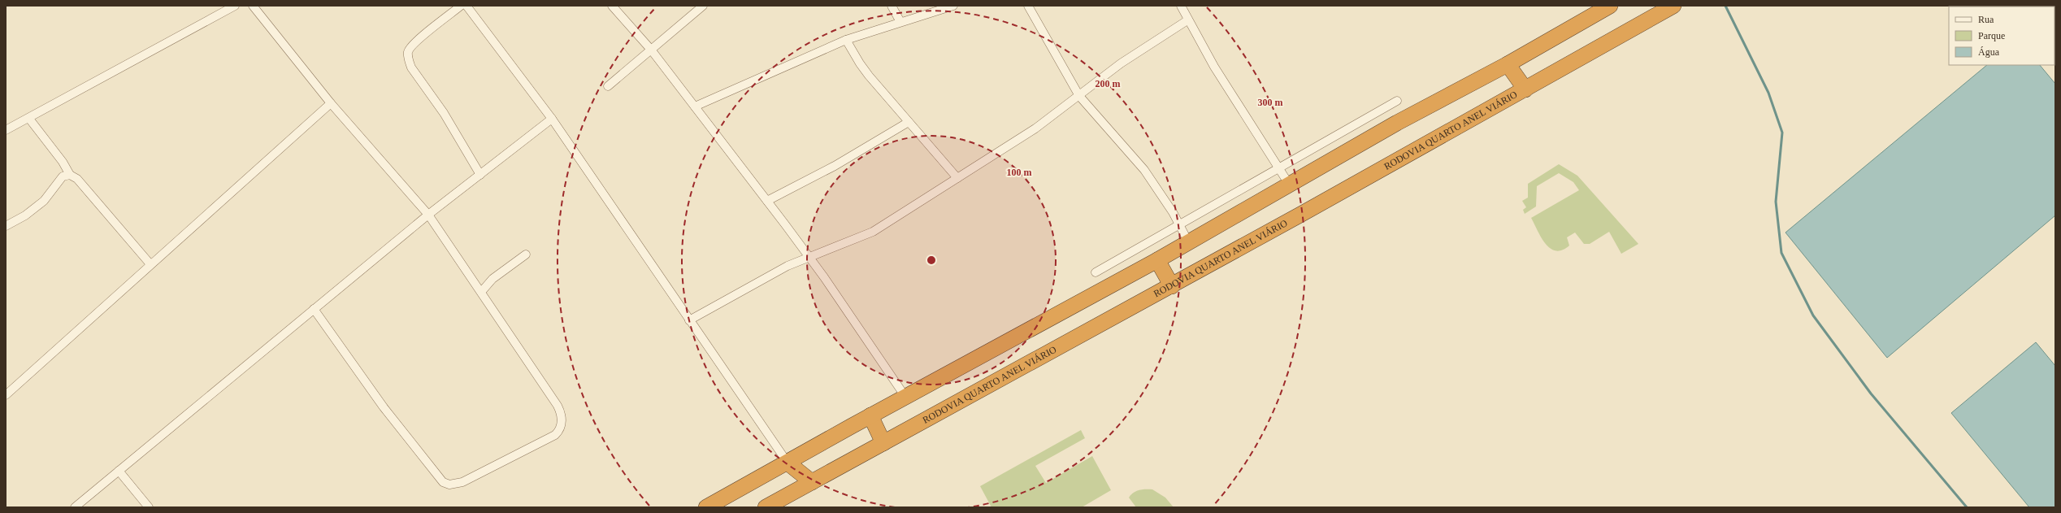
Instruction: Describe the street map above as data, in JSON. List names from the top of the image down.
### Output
{
  "streets": {
    "highway": ["RODOVIA QUARTO ANEL VIÁRIO"]
  },
  "legend": ["Rua", "Parque", "Água"],
  "rings": ["200 m", "300 m", "100 m"]
}
